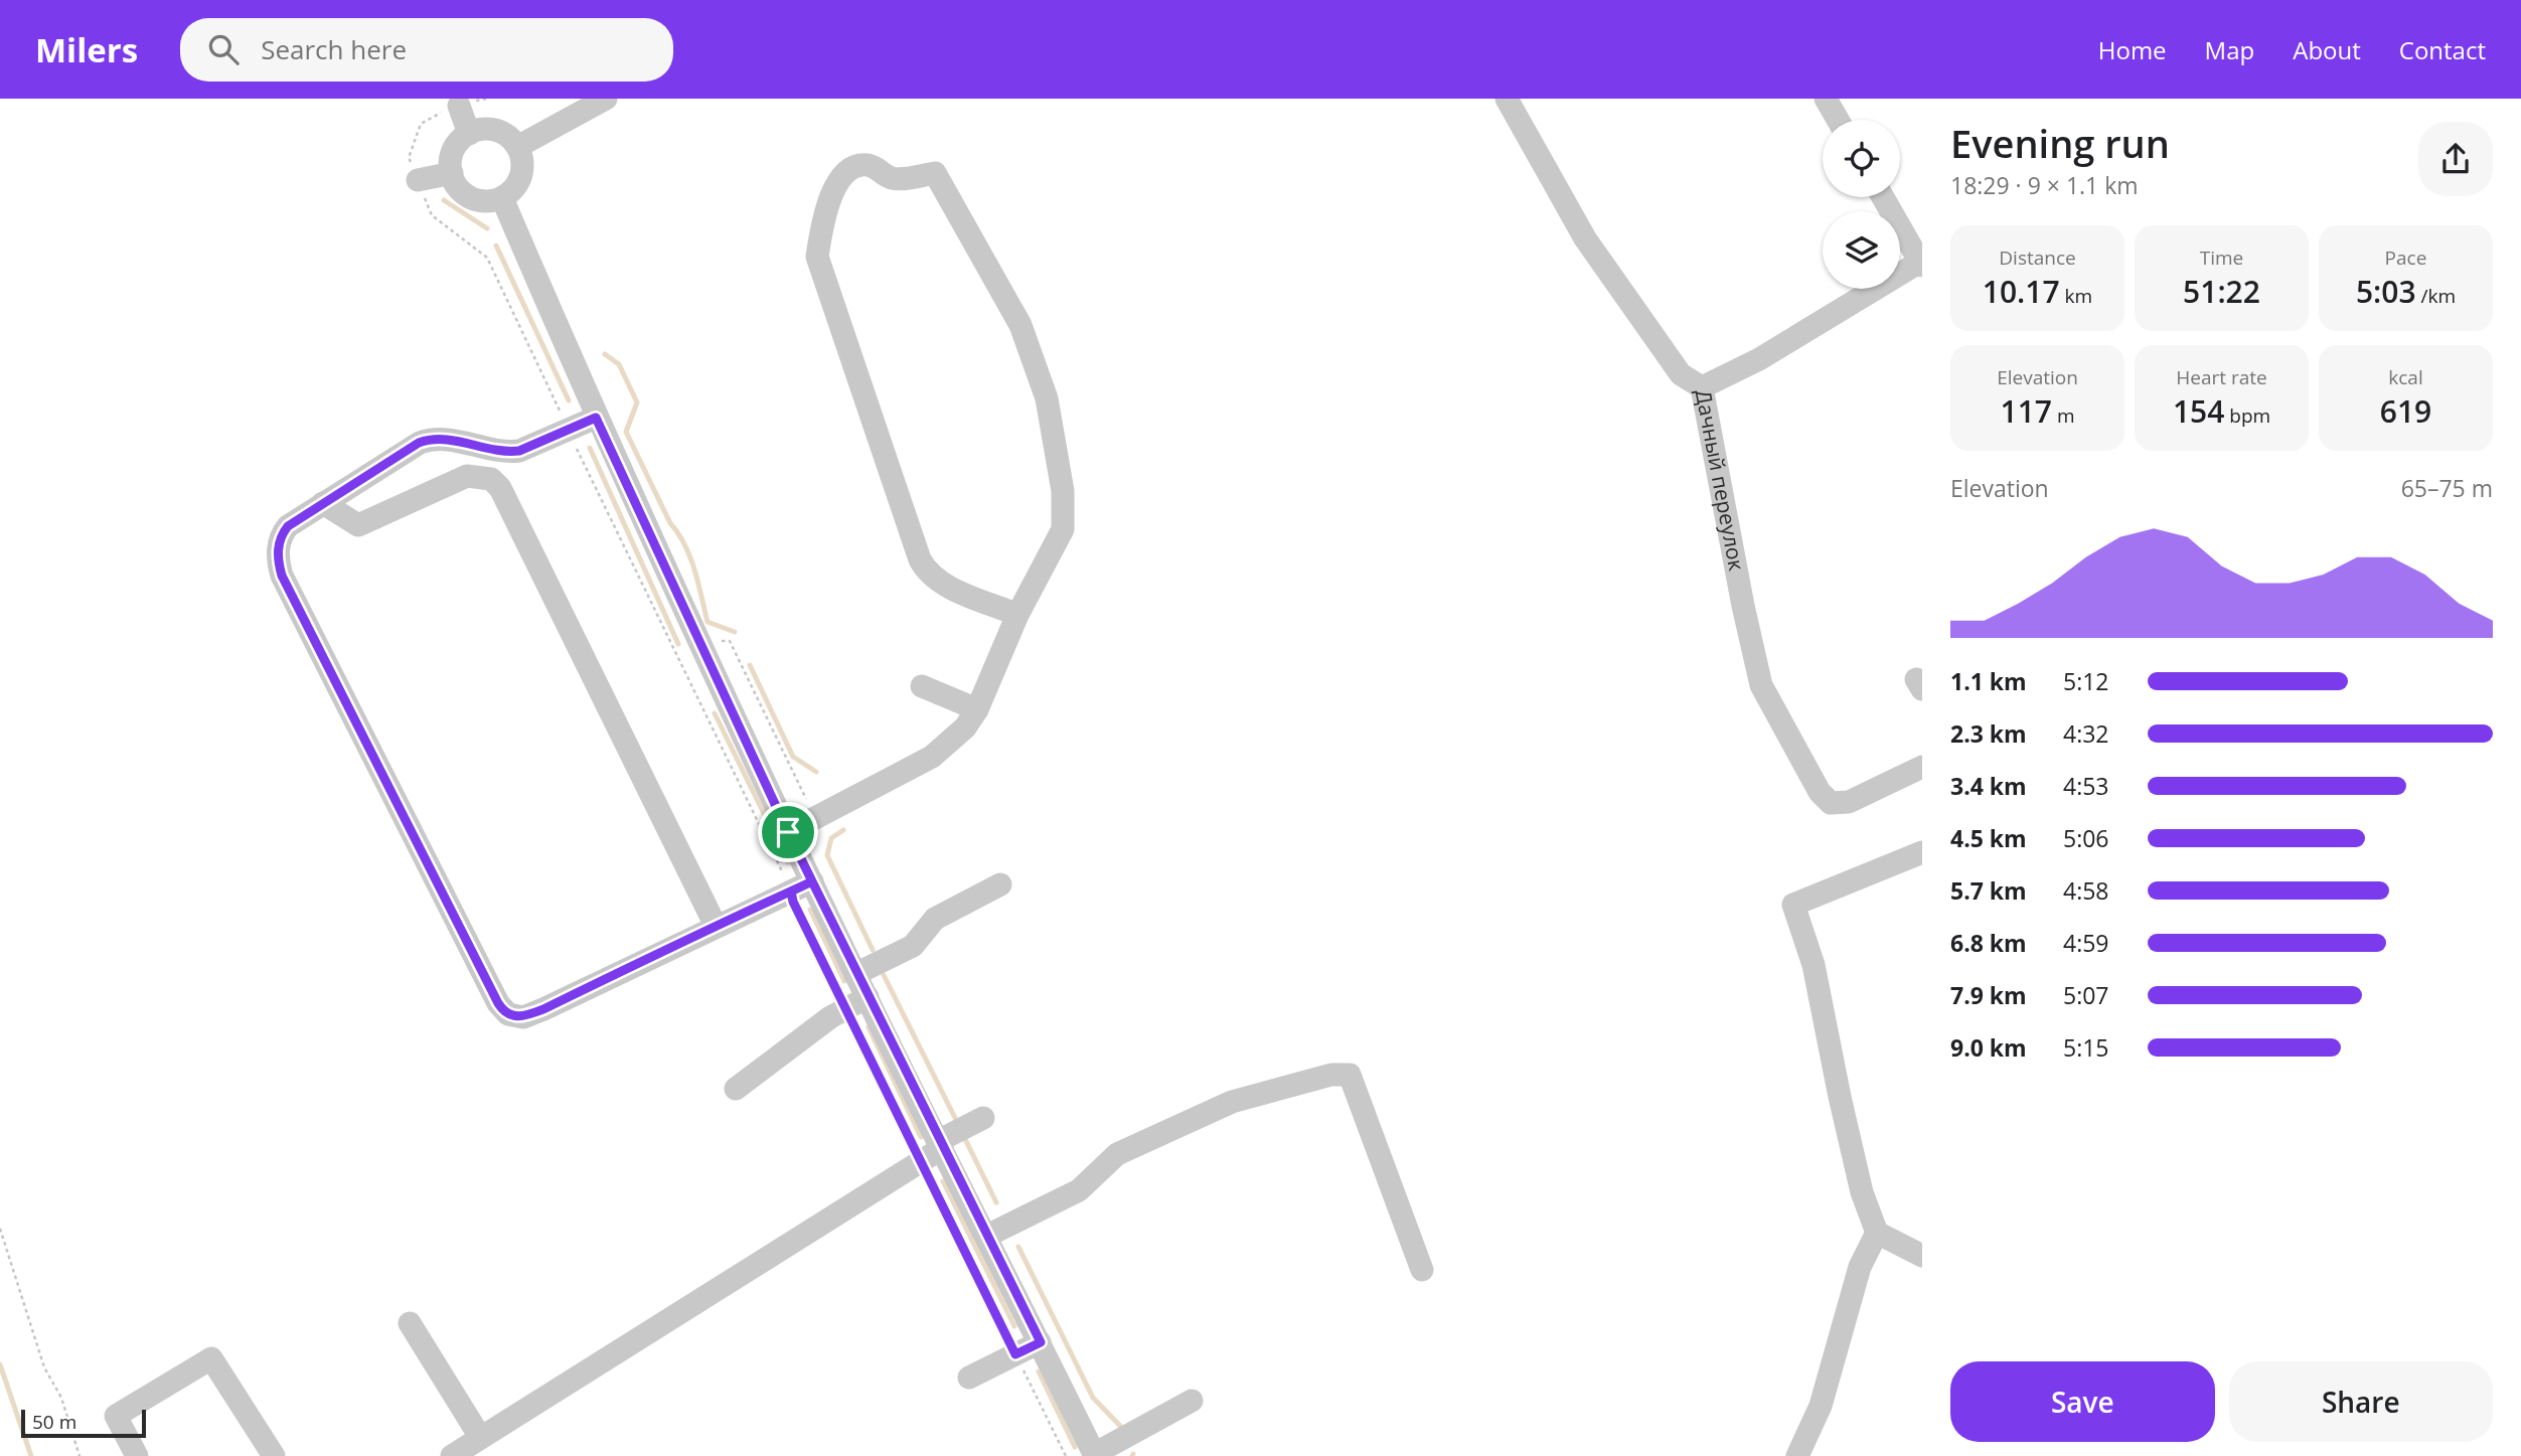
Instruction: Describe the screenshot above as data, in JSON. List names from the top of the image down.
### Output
{
  "streets": {
    "street": ["Дачный переулок"]
  },
  "scale_bar": "50 m",
  "page": {
    "header": "Milers",
    "search": "Search here",
    "nav": [
      "Home",
      "Map",
      "About",
      "Contact"
    ],
    "heading": ["Evening run", "18:29 · 9 × 1.1 km"],
    "stats": [
      ["Distance", "10.17 km"],
      ["Time", "51:22"],
      ["Pace", "5:03 /km"],
      ["Elevation", "117 m"],
      ["Heart rate", "154 bpm"],
      ["kcal", "619"]
    ],
    "chart": ["Elevation", "65–75 m"],
    "list": [
      {
        "name": "1.1 km",
        "note": "5:12"
      },
      {
        "name": "2.3 km",
        "note": "4:32"
      },
      {
        "name": "3.4 km",
        "note": "4:53"
      },
      {
        "name": "4.5 km",
        "note": "5:06"
      },
      {
        "name": "5.7 km",
        "note": "4:58"
      },
      {
        "name": "6.8 km",
        "note": "4:59"
      },
      {
        "name": "7.9 km",
        "note": "5:07"
      },
      {
        "name": "9.0 km",
        "note": "5:15"
      }
    ],
    "buttons": ["Save", "Share"],
    "scale": "50 m"
  }
}
